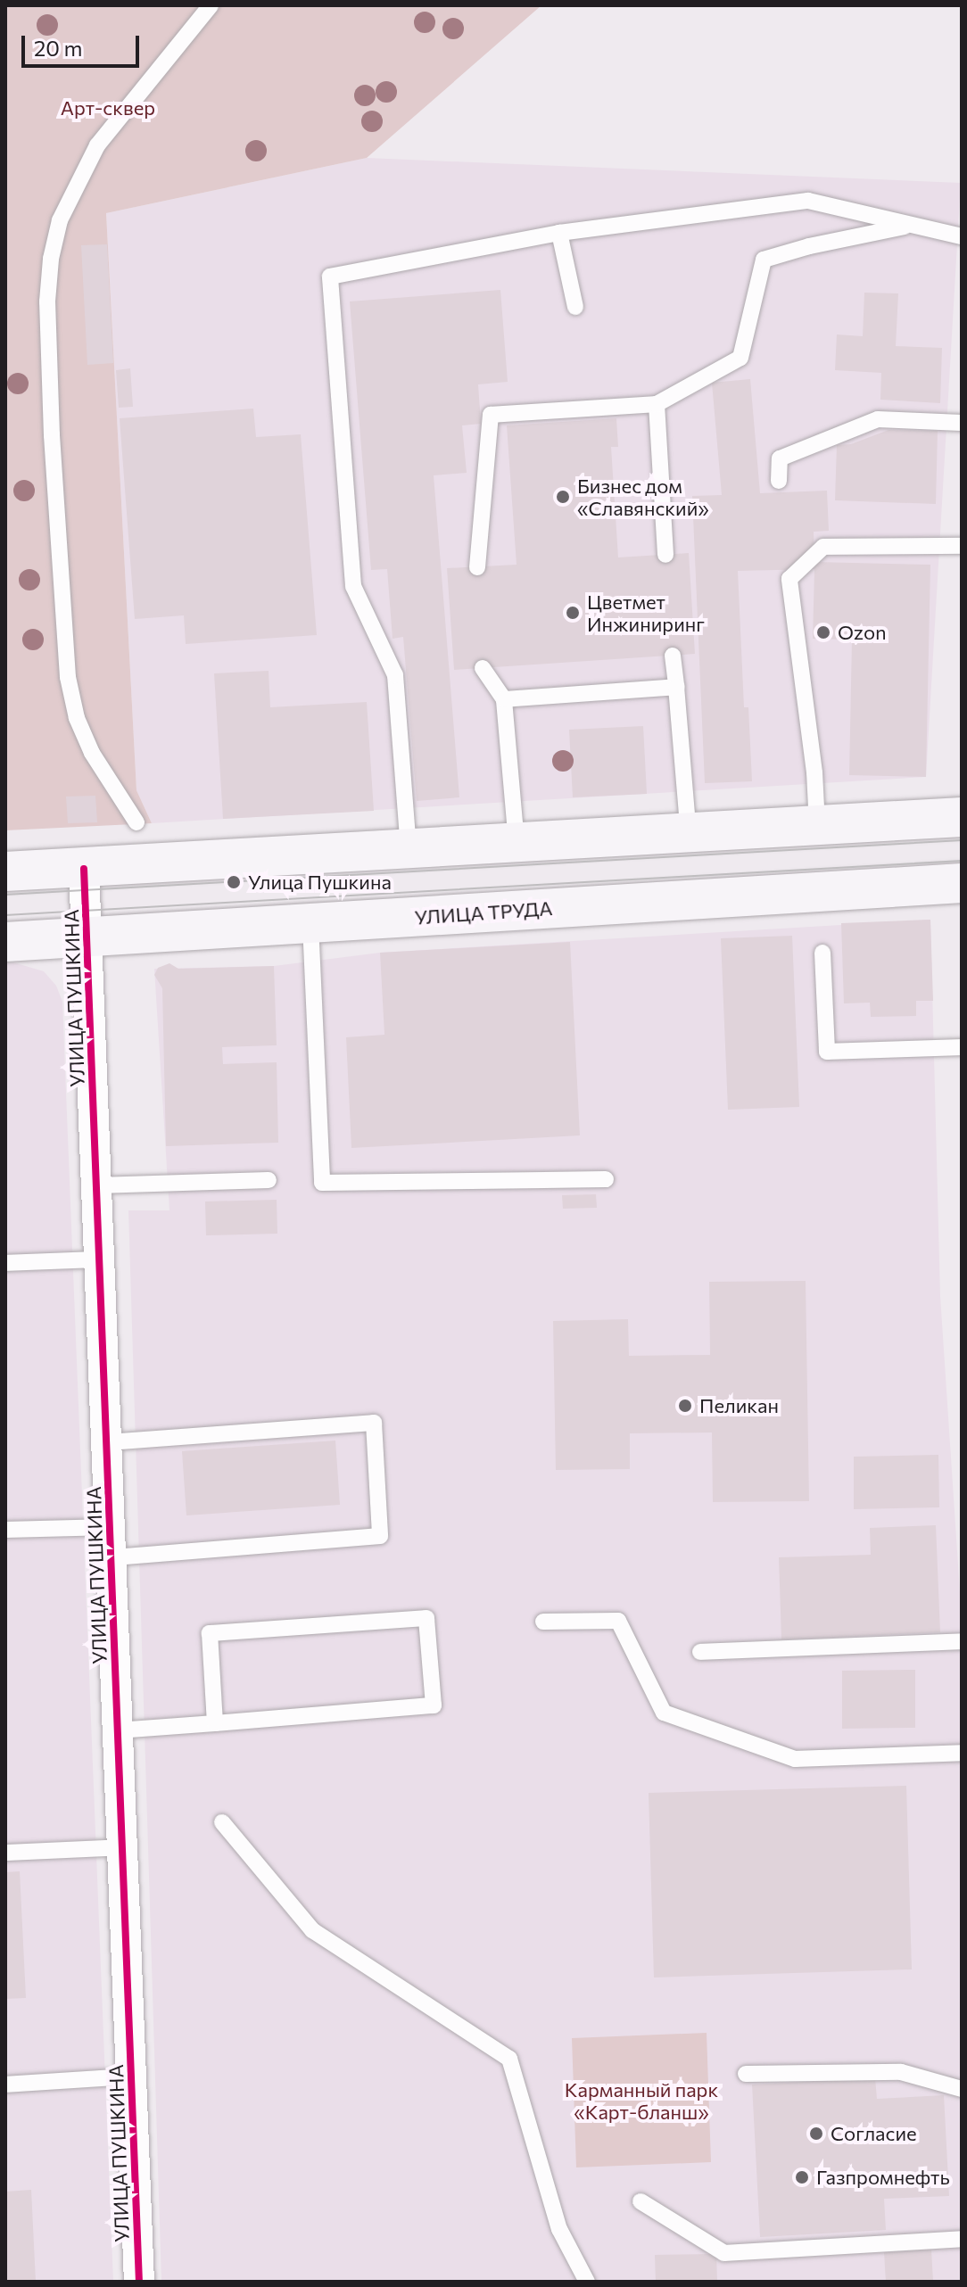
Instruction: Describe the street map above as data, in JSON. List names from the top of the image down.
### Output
{
  "streets": {
    "main road": ["УЛИЦА ТРУДА"],
    "street": ["УЛИЦА ПУШКИНА"]
  },
  "crossings": [
    ["УЛИЦА ТРУДА", "УЛИЦА ПУШКИНА"]
  ],
  "parks": ["Арт-сквер", "Карманный парк «Карт-бланш»"],
  "places": [
    "Бизнес дом «Славянский»",
    "Цветмет Инжиниринг",
    "Ozon",
    "Улица Пушкина",
    "Пеликан",
    "Согласие",
    "Газпромнефть"
  ],
  "scale_bar": "20 m"
}
